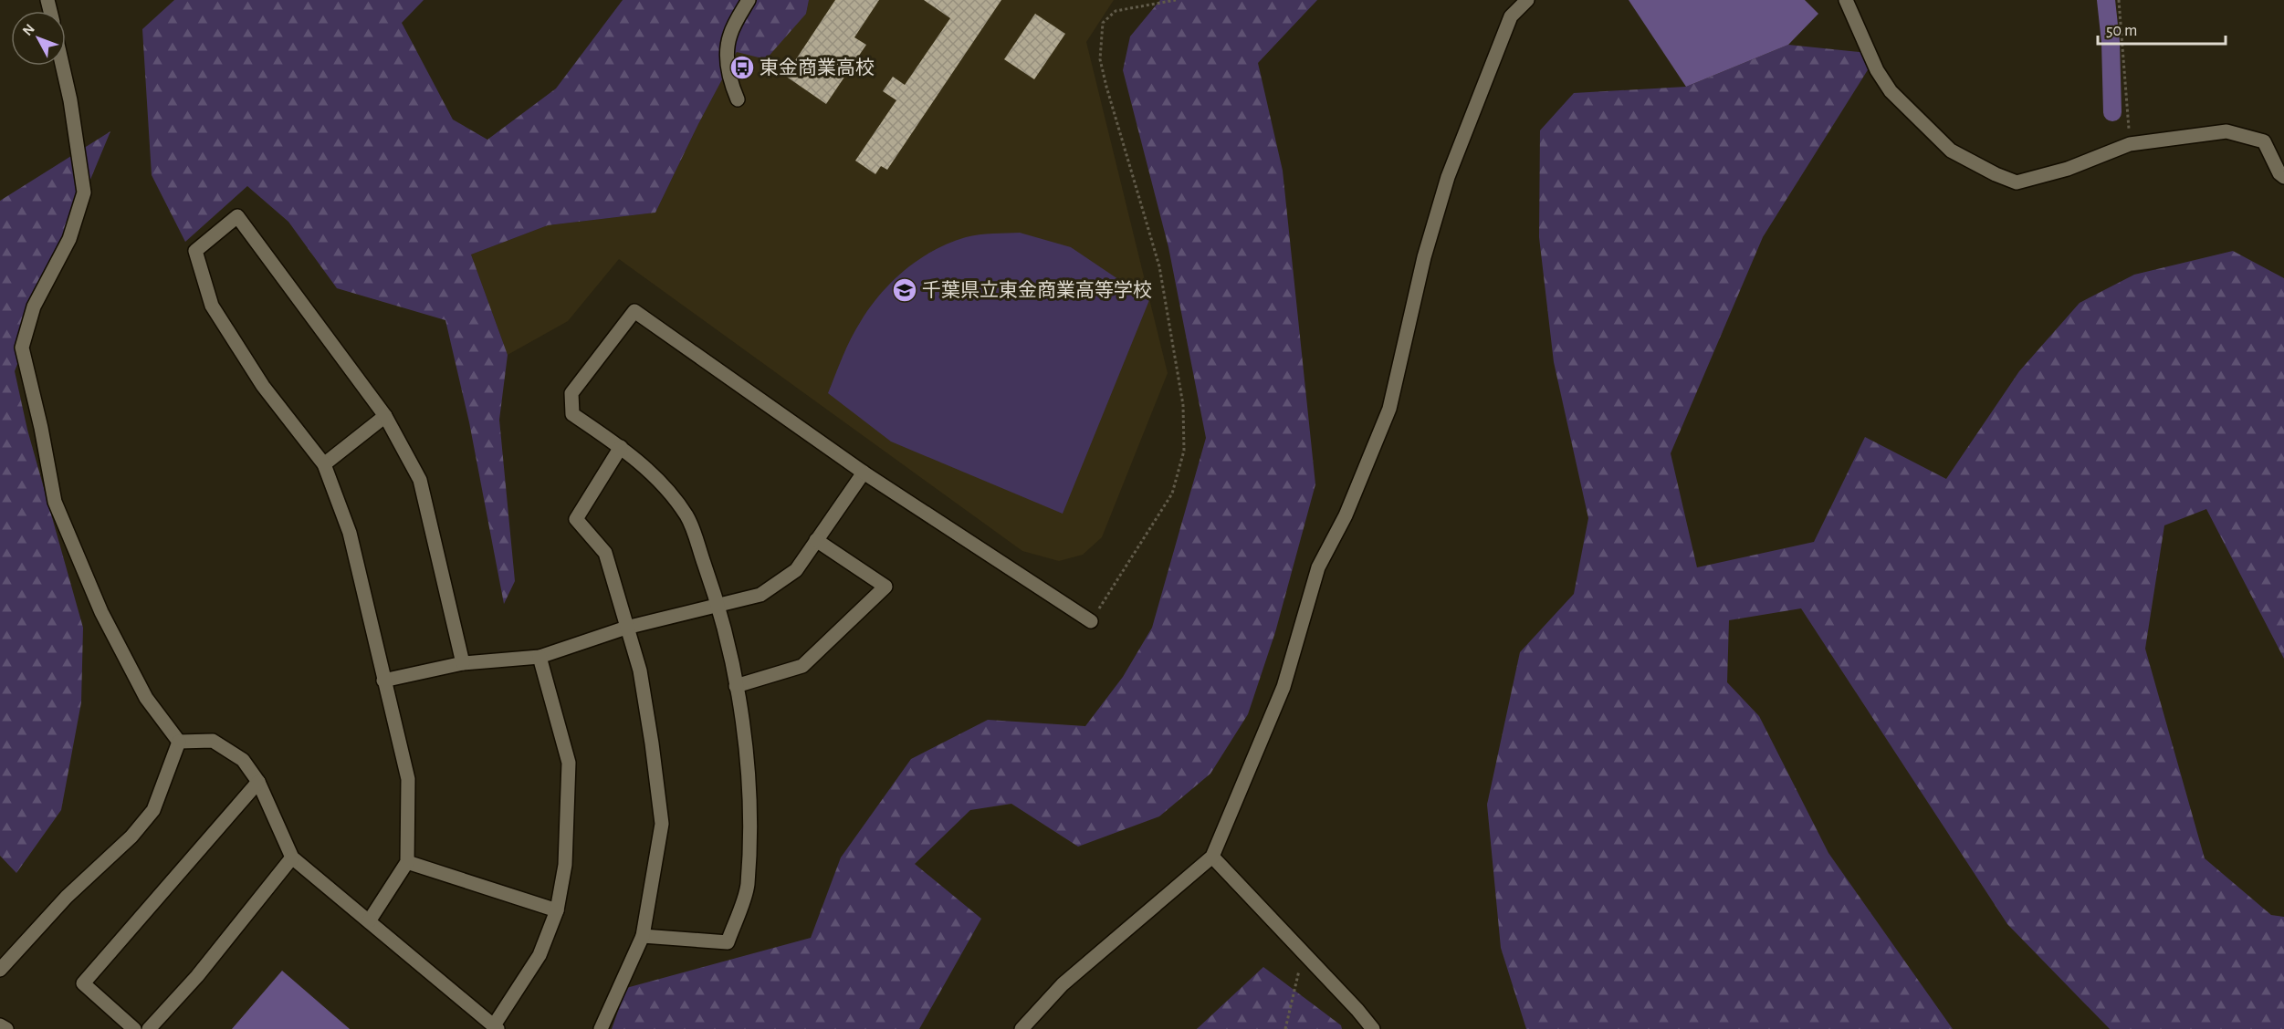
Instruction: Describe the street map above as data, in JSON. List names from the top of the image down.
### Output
{
  "places": {
    "bus stop": ["東金商業高校"],
    "school or university": ["千葉県立東金商業高等学校"]
  },
  "scale_bar": "50 m",
  "north": "top left"
}
